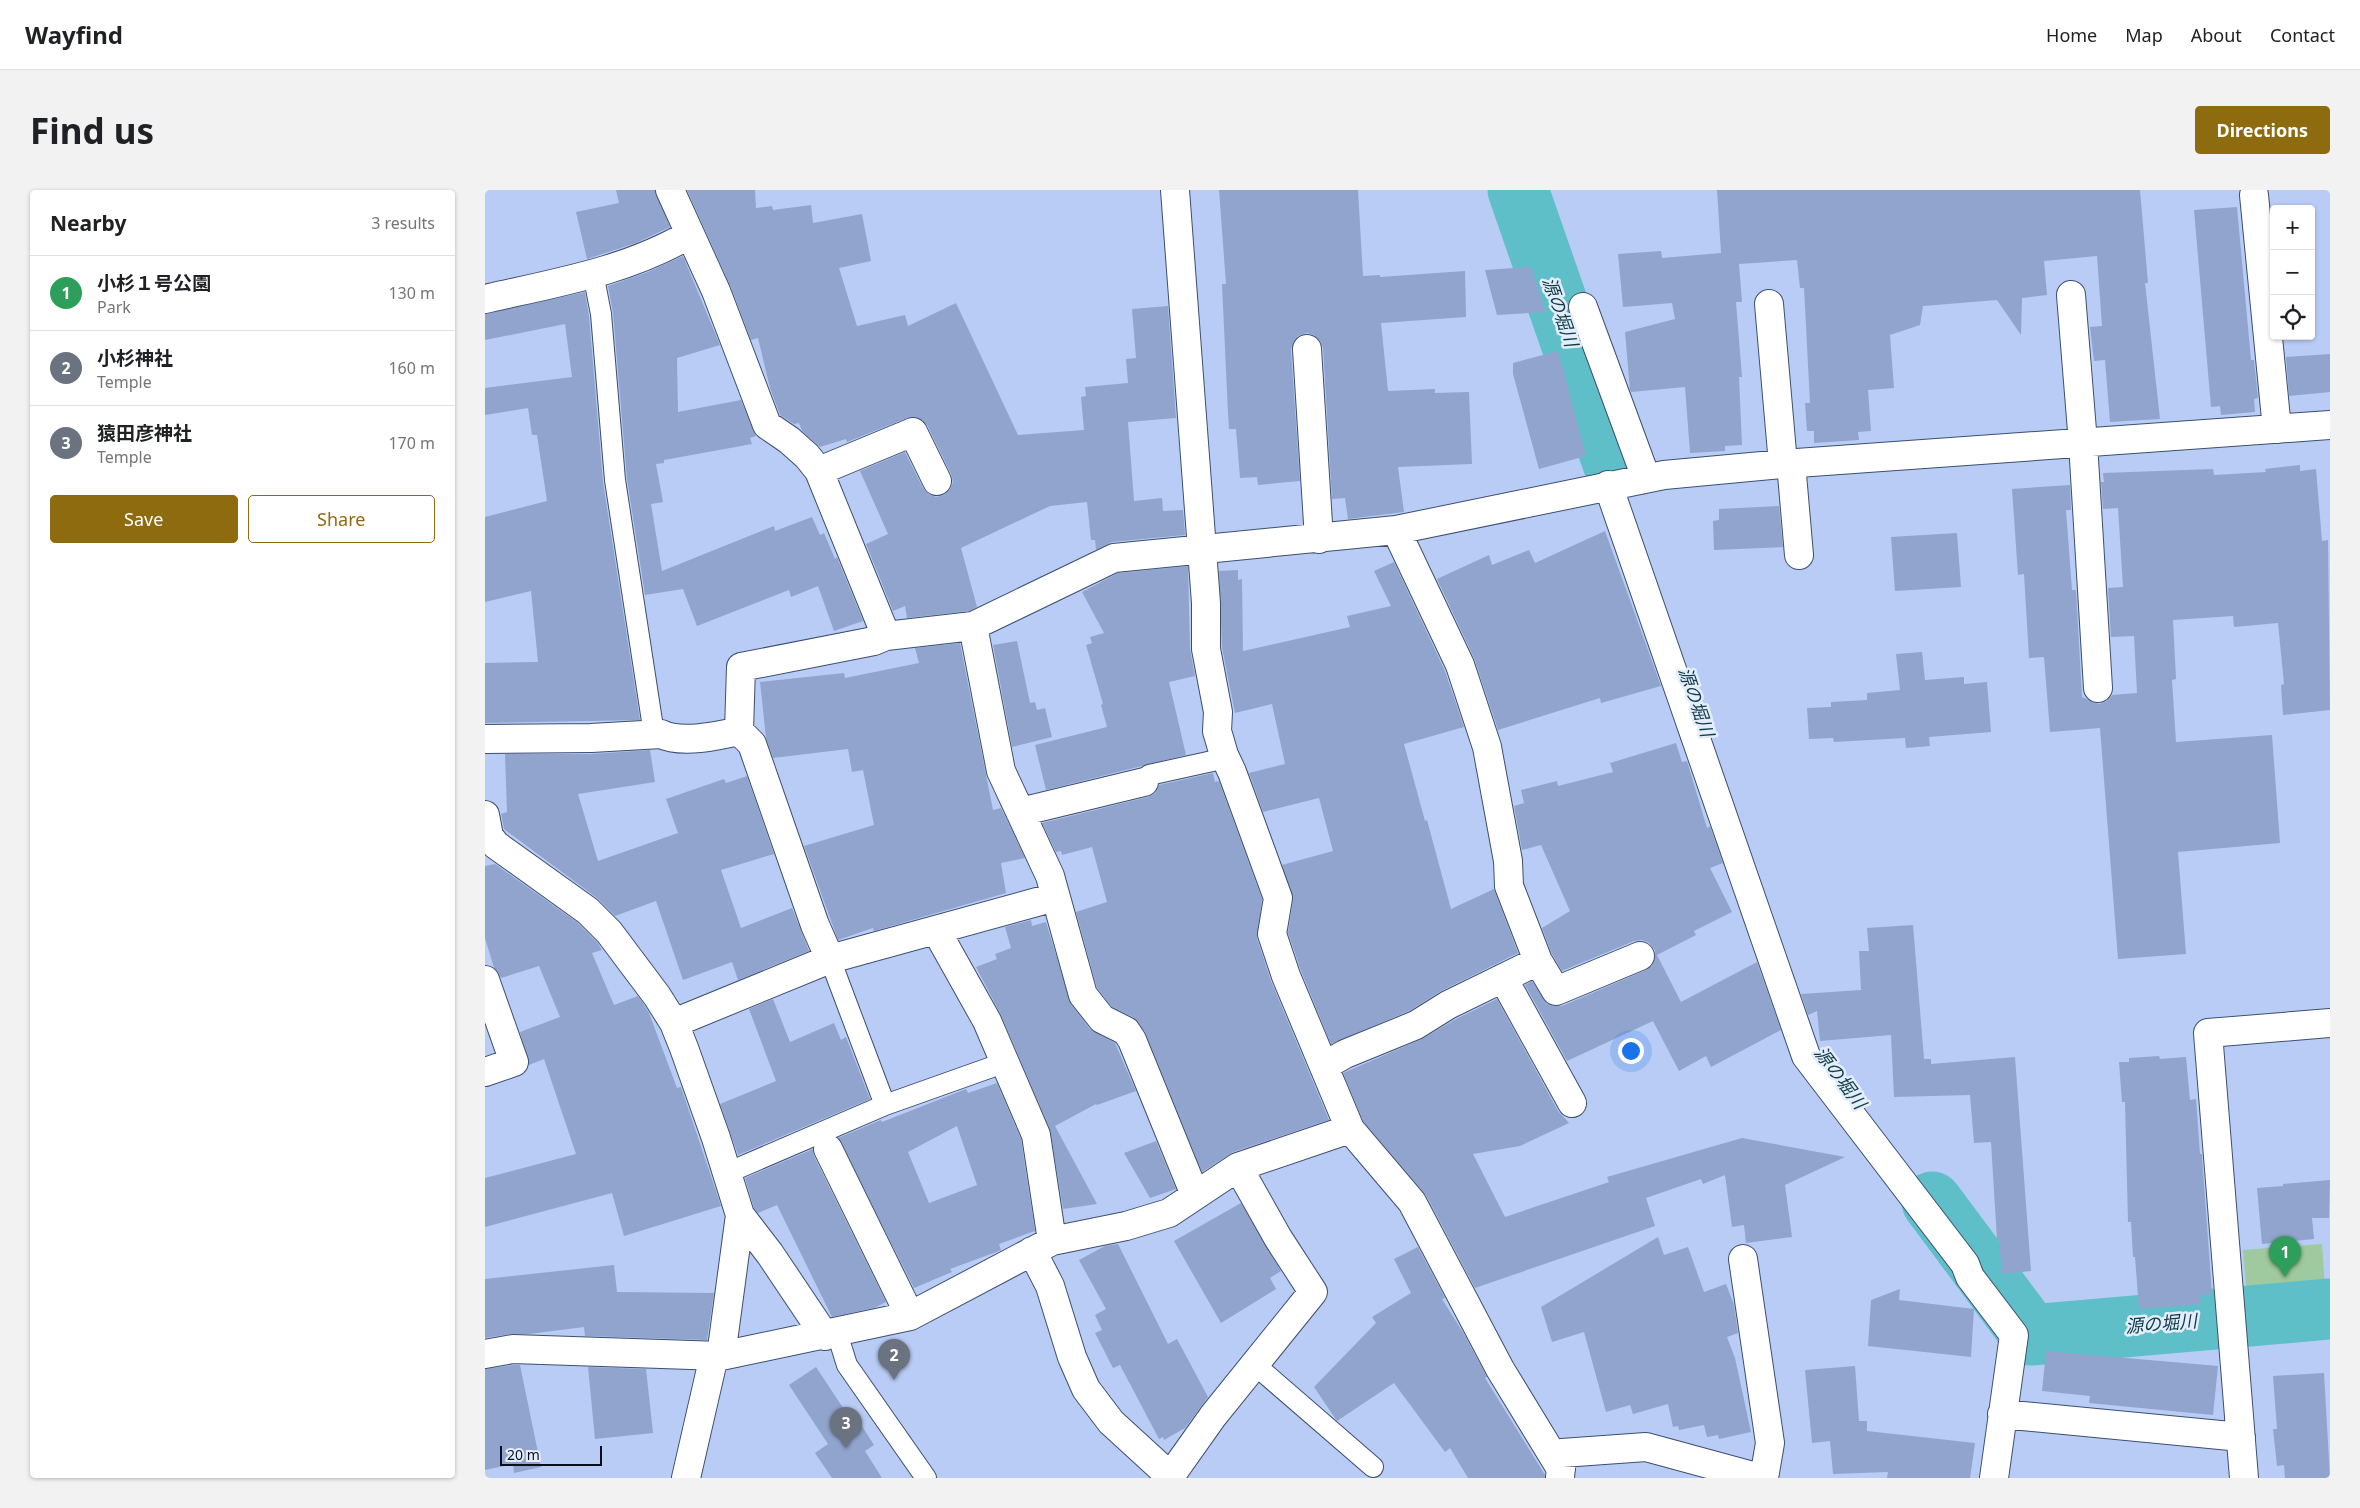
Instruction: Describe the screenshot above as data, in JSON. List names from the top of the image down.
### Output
{
  "water": ["源の堀川"],
  "scale_bar": "20 m",
  "page": {
    "header": "Wayfind",
    "nav": [
      "Home",
      "Map",
      "About",
      "Contact"
    ],
    "buttons": [
      "Directions",
      ["Save", "Share"]
    ],
    "title": "Find us",
    "heading": ["Nearby", "3 results"],
    "map_buttons": ["+", "−"],
    "list": [
      {
        "mark": "1",
        "name": "小杉１号公園",
        "note": "Park",
        "value": "130 m"
      },
      {
        "mark": "2",
        "name": "小杉神社",
        "note": "Temple",
        "value": "160 m"
      },
      {
        "mark": "3",
        "name": "猿田彦神社",
        "note": "Temple",
        "value": "170 m"
      }
    ],
    "pins": ["1", "2", "3"],
    "scale": "20 m"
  }
}
